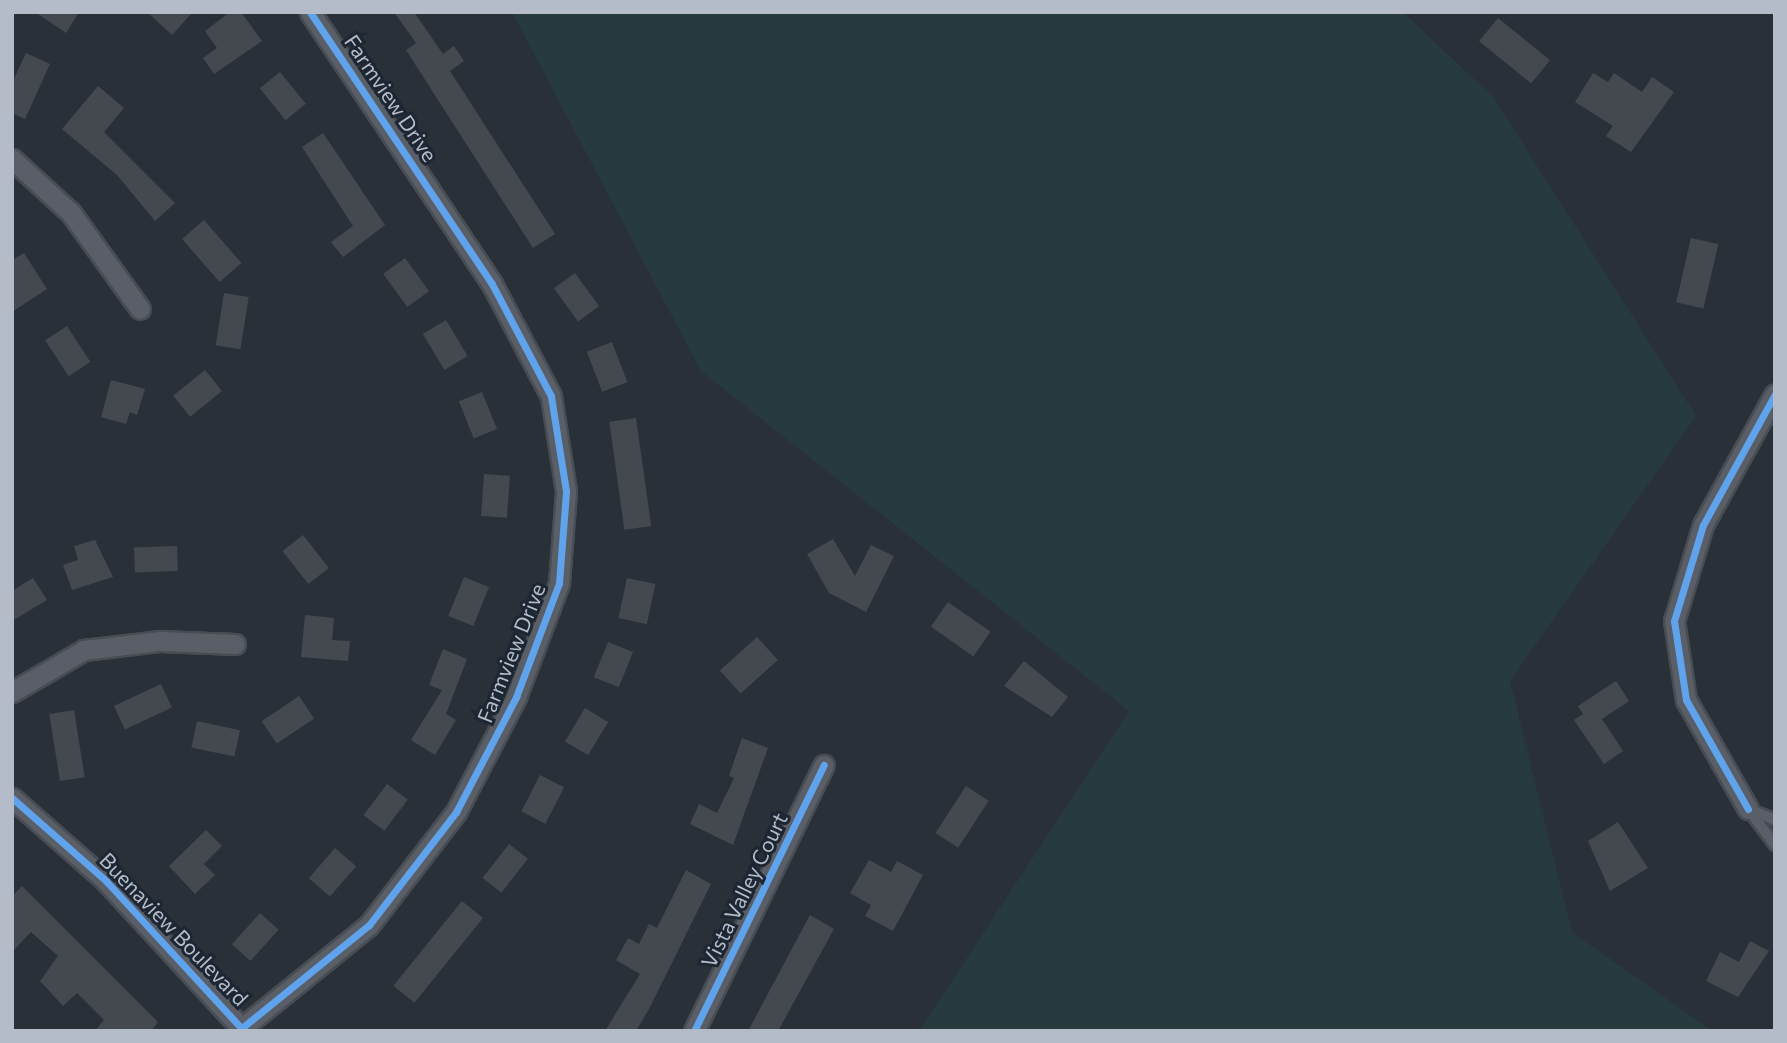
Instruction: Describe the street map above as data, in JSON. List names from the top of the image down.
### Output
{
  "streets": {
    "street": ["Farmview Drive", "Vista Valley Court", "Buenaview Boulevard"]
  },
  "crossings": [
    ["Farmview Drive", "Buenaview Boulevard"]
  ]
}
